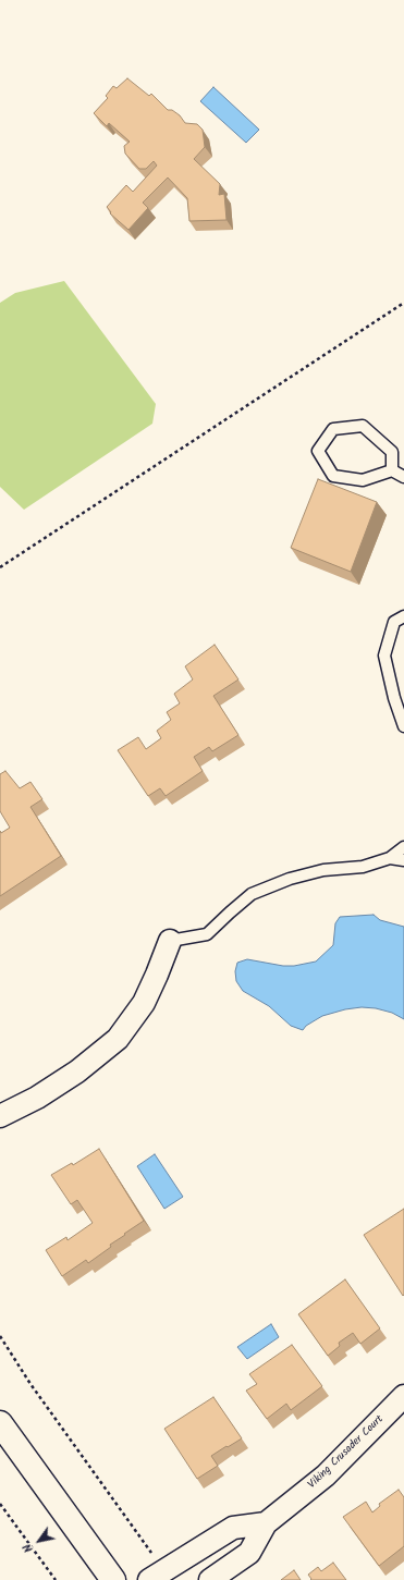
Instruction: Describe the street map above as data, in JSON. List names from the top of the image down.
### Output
{
  "streets": {
    "street": ["Viking Crusader Court"]
  },
  "north": "bottom left"
}
